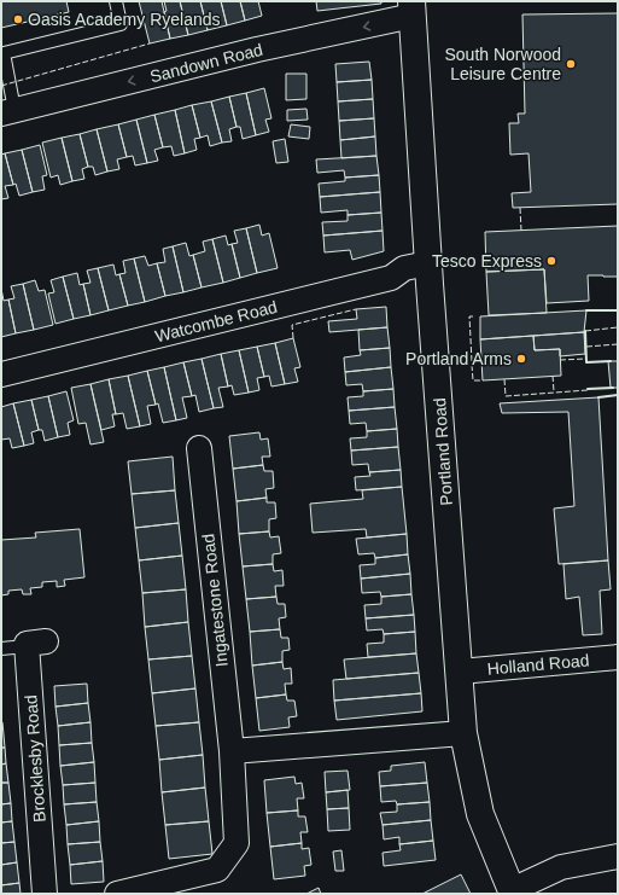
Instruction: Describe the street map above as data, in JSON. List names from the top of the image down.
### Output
{
  "streets": {
    "main road": ["Portland Road"],
    "street": [
      "Sandown Road",
      "Watcombe Road",
      "Ingatestone Road",
      "Holland Road",
      "Brocklesby Road"
    ]
  },
  "crossings": [
    ["Sandown Road", "Portland Road"],
    ["Watcombe Road", "Portland Road"],
    ["Portland Road", "Holland Road"]
  ],
  "one_way": ["Sandown Road"],
  "places": [
    "Oasis Academy Ryelands",
    "South Norwood Leisure Centre",
    "Tesco Express",
    "Portland Arms"
  ]
}
